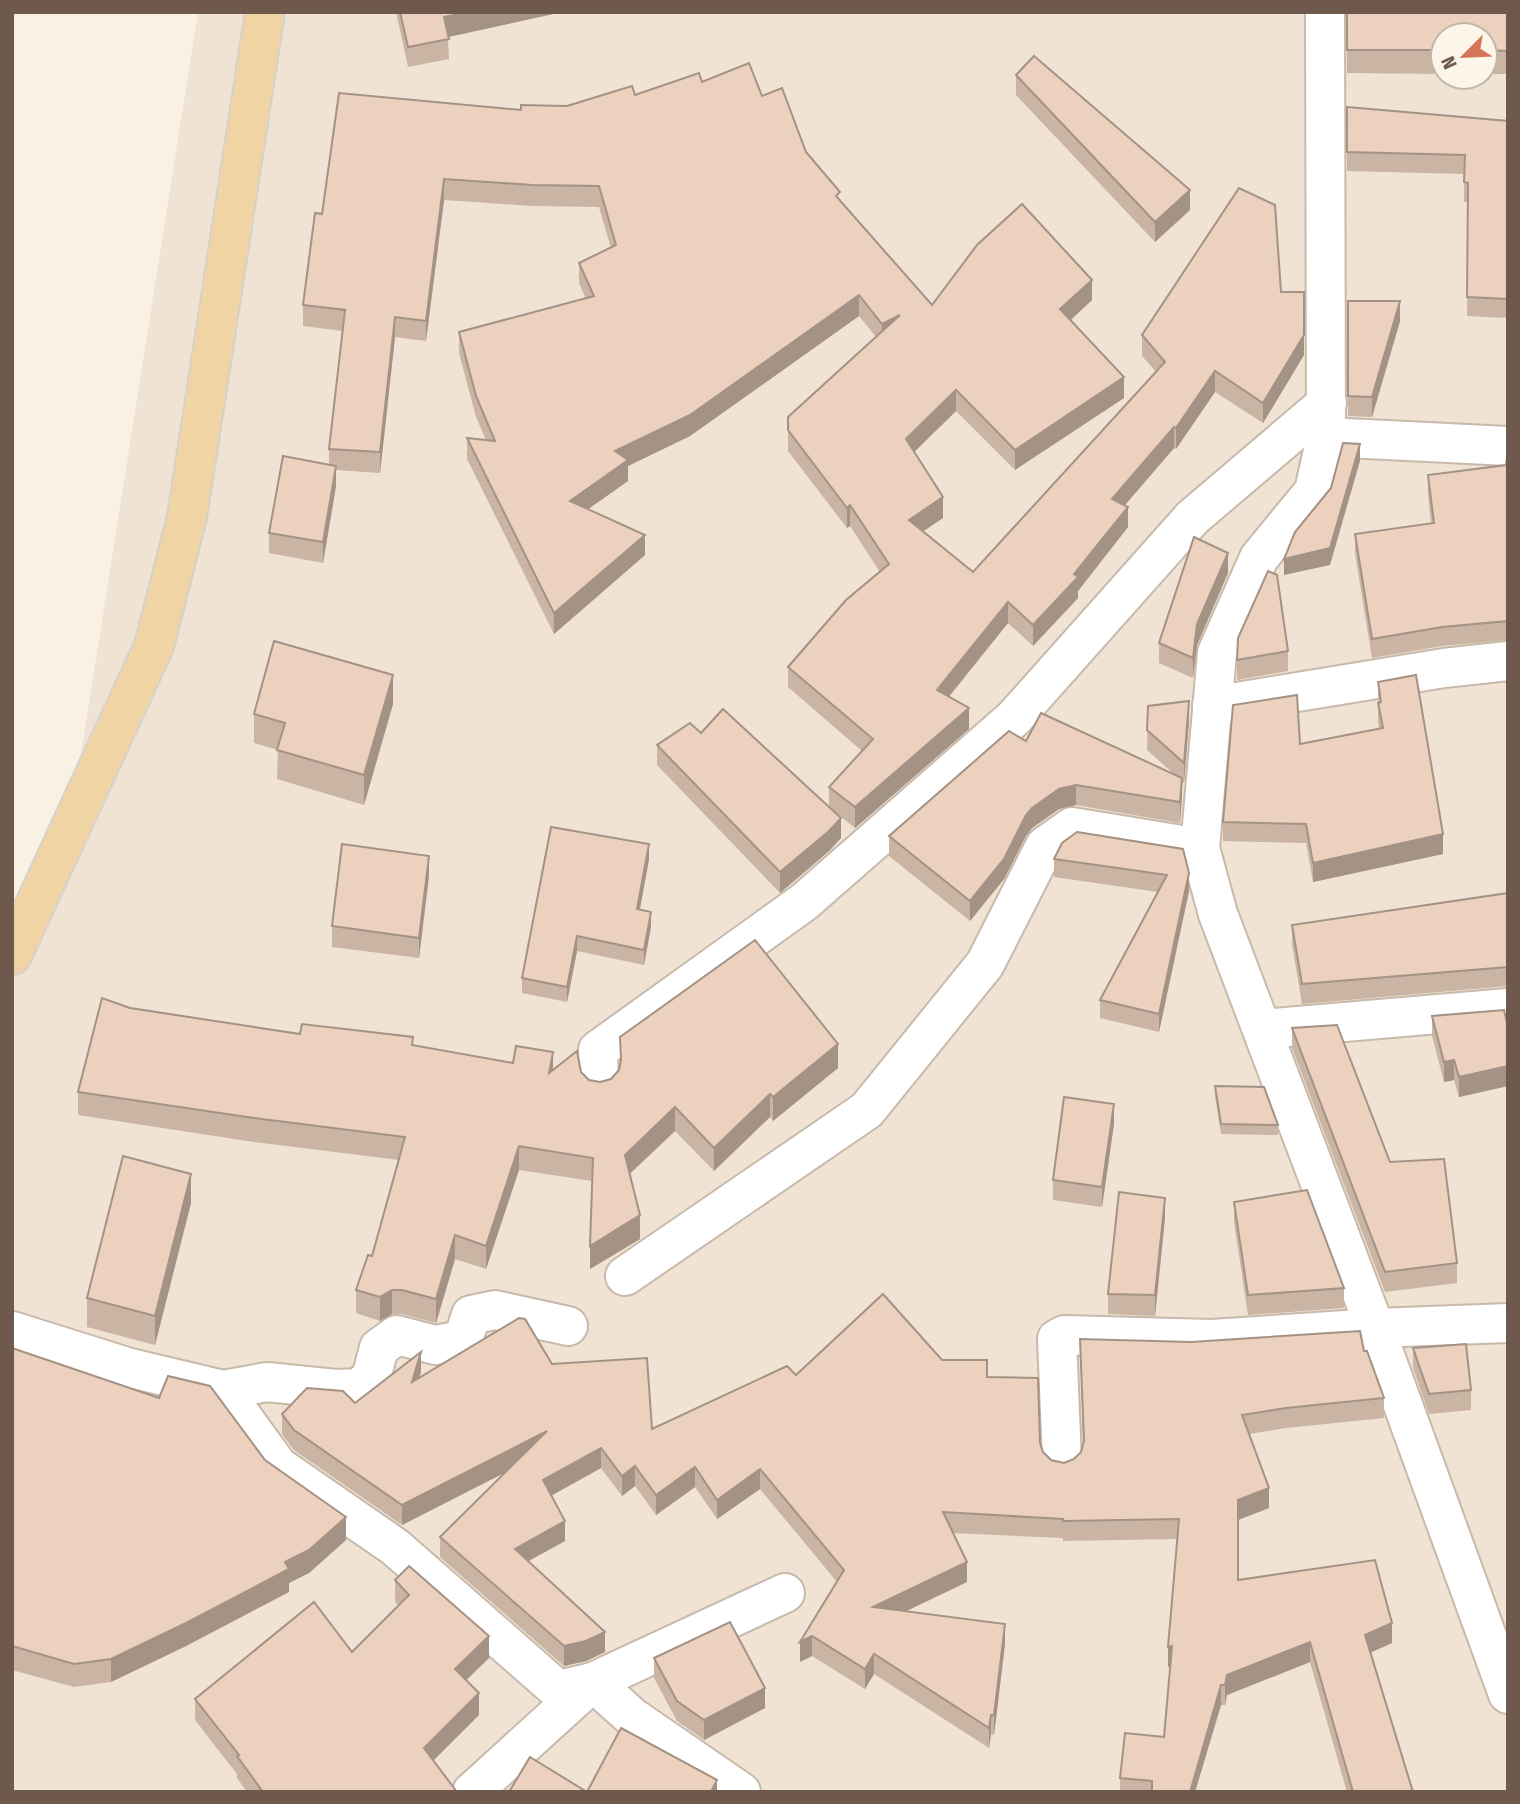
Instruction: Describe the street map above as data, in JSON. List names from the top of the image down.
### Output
{
  "north": "bottom left"
}
